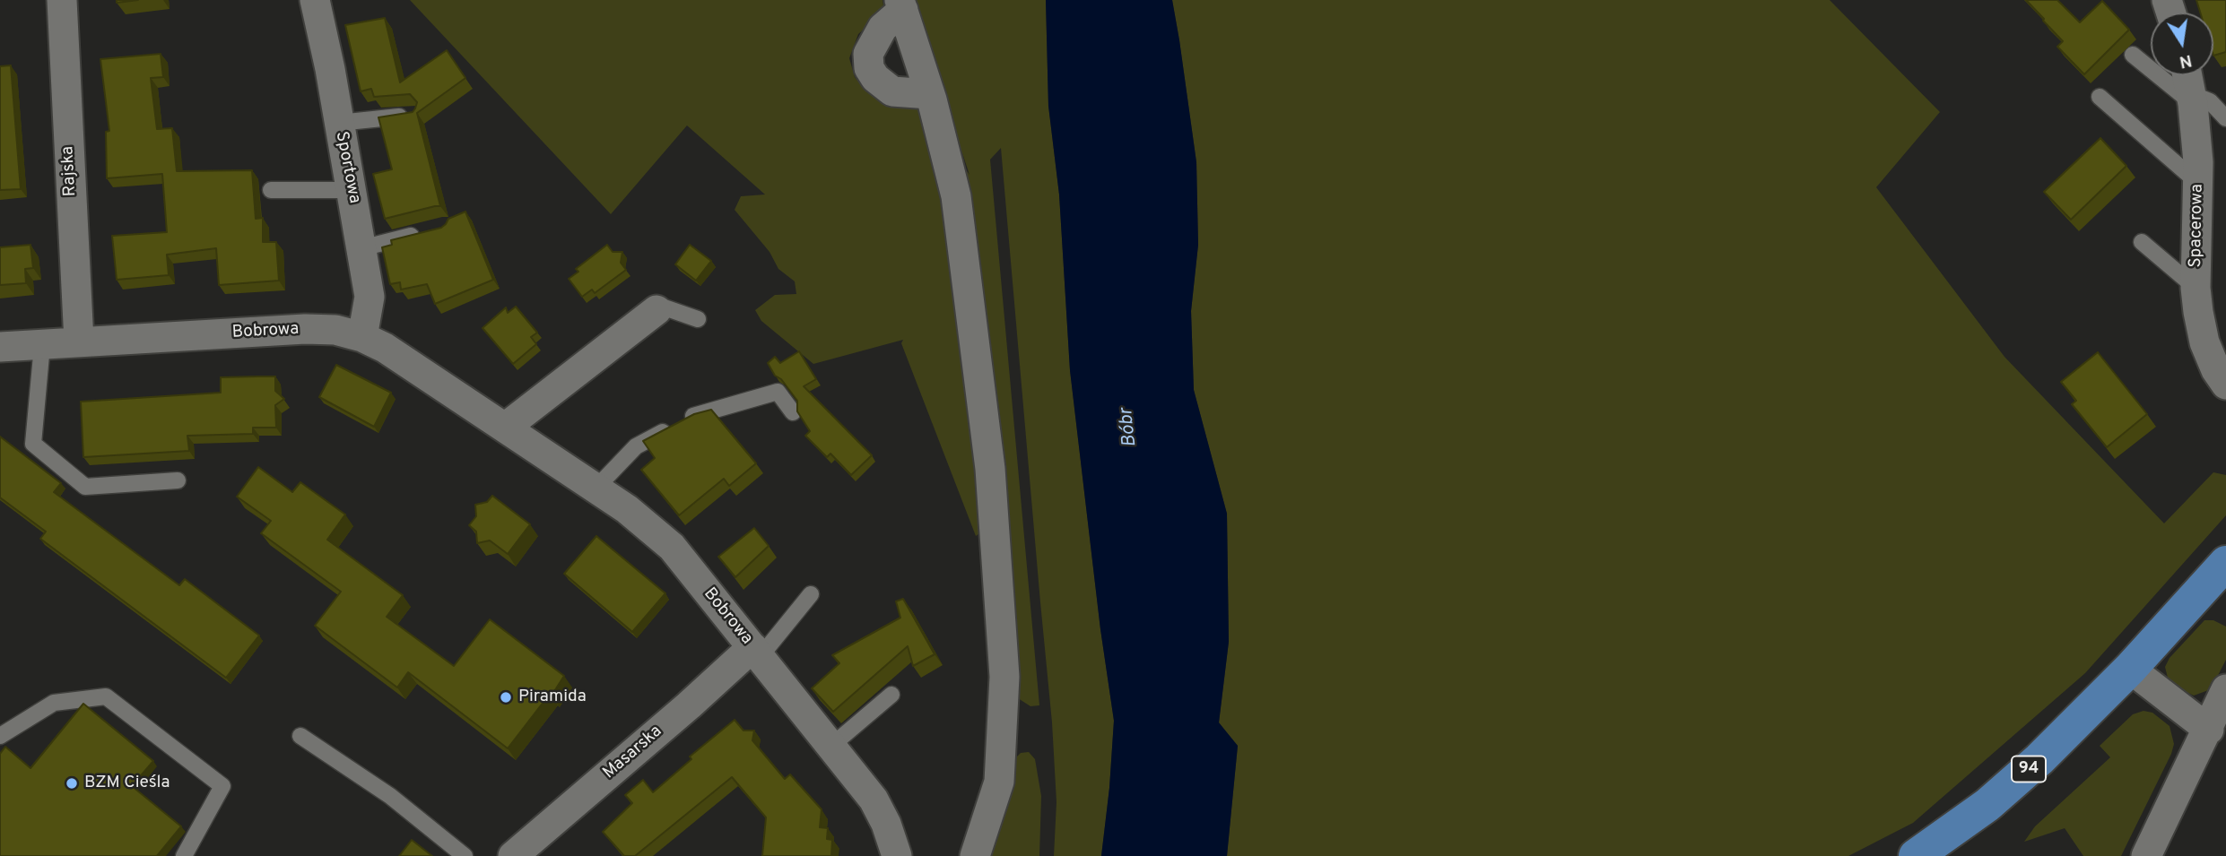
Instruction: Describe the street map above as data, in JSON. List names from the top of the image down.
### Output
{
  "streets": {
    "main road": ["94"],
    "street": [
      "Sportowa",
      "Rajska",
      "Spacerowa",
      "Bobrowa",
      "Masarska"
    ]
  },
  "crossings": [
    ["Sportowa", "Bobrowa"],
    ["Rajska", "Bobrowa"],
    ["Bobrowa", "Masarska"]
  ],
  "water": ["Bóbr"],
  "places": ["Piramida", "BZM Cieśla"],
  "north": "bottom"
}
